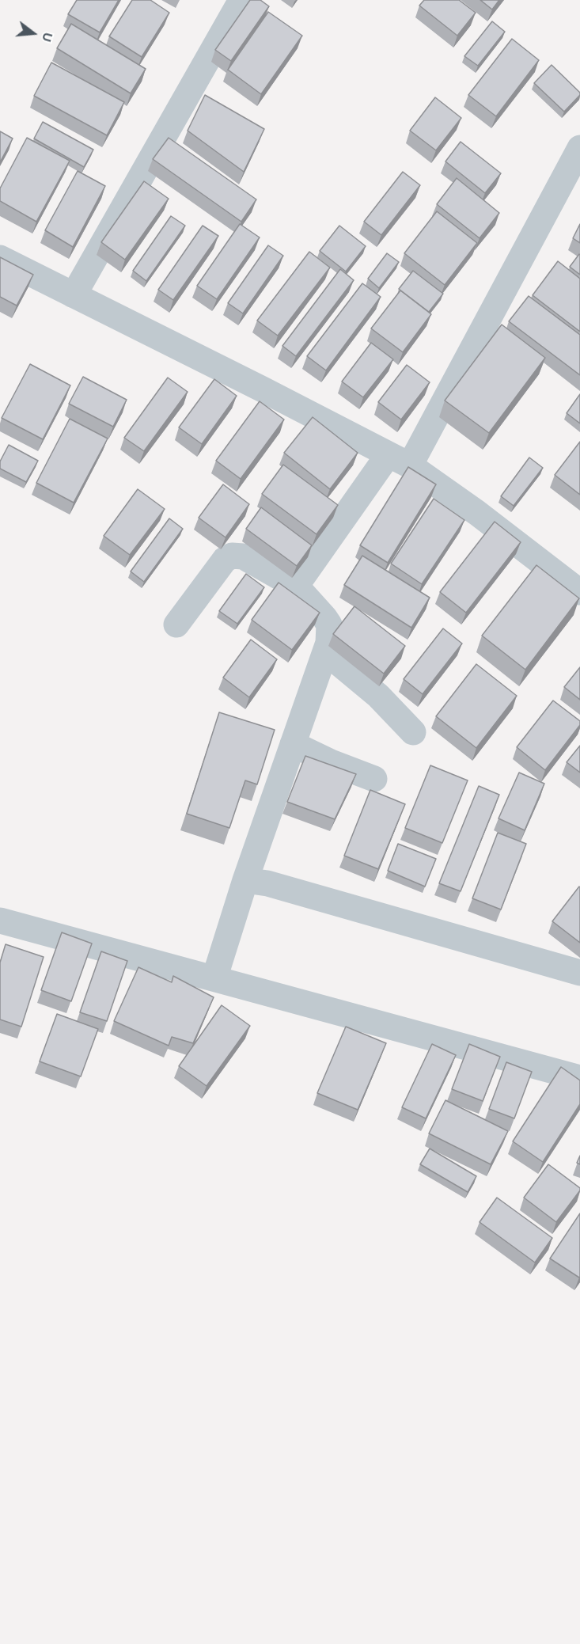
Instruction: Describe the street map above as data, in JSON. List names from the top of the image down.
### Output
{
  "north": "right"
}
